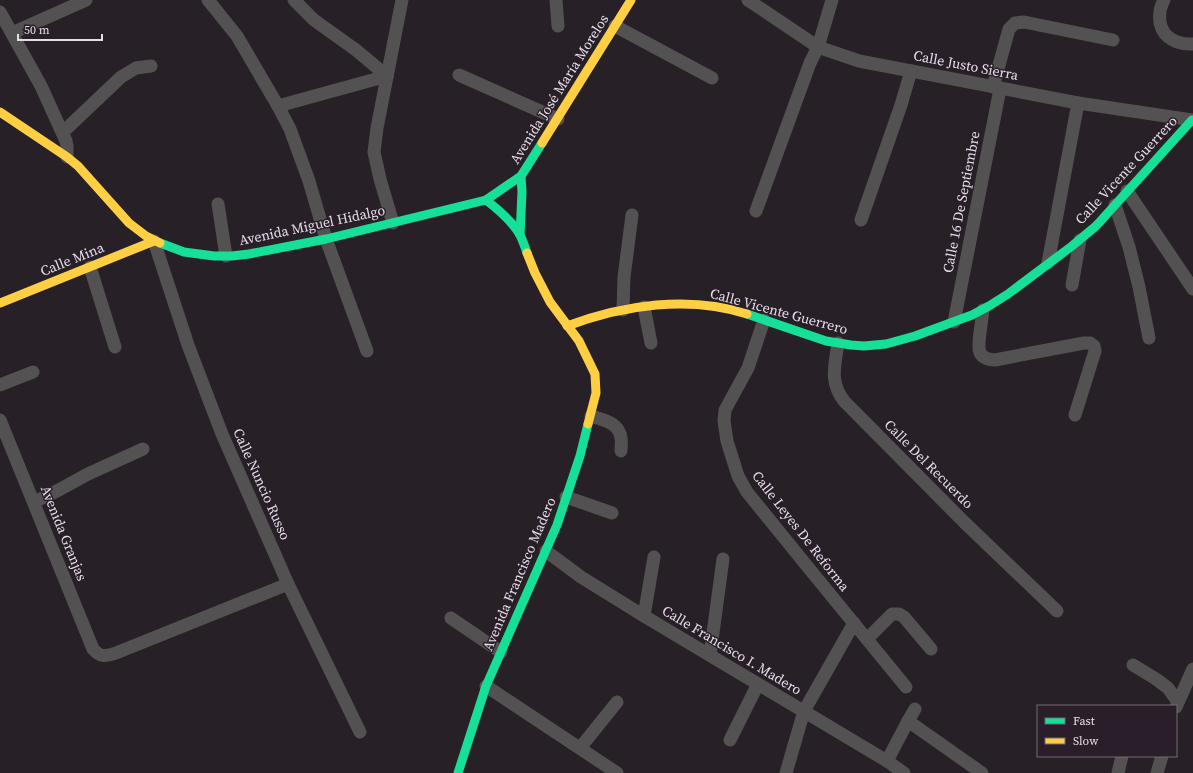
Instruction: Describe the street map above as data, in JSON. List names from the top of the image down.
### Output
{
  "streets": {
    "street": [
      "Calle Justo Sierra",
      "Avenida José María Morelos",
      "Calle Vicente Guerrero",
      "Calle 16 De Septiembre",
      "Avenida Miguel Hidalgo",
      "Calle Mina",
      "Calle Del Recuerdo",
      "Calle Nuncio Russo",
      "Calle Leyes De Reforma",
      "Avenida Granjas",
      "Avenida Francisco Madero",
      "Calle Francisco I. Madero"
    ]
  },
  "crossings": [
    ["Calle Justo Sierra", "Calle Vicente Guerrero"],
    ["Calle Justo Sierra", "Calle 16 De Septiembre"],
    ["Avenida José María Morelos", "Avenida Miguel Hidalgo"],
    ["Avenida José María Morelos", "Avenida Francisco Madero"],
    ["Calle Vicente Guerrero", "Calle 16 De Septiembre"],
    ["Calle Vicente Guerrero", "Calle Del Recuerdo"],
    ["Calle Vicente Guerrero", "Calle Leyes De Reforma"],
    ["Calle Vicente Guerrero", "Avenida Francisco Madero"],
    ["Avenida Miguel Hidalgo", "Calle Mina"],
    ["Avenida Miguel Hidalgo", "Calle Nuncio Russo"],
    ["Avenida Miguel Hidalgo", "Avenida Francisco Madero"],
    ["Calle Mina", "Calle Nuncio Russo"],
    ["Calle Nuncio Russo", "Avenida Granjas"],
    ["Avenida Francisco Madero", "Calle Francisco I. Madero"]
  ],
  "legend": ["Fast", "Slow"],
  "scale_bar": "50 m"
}
